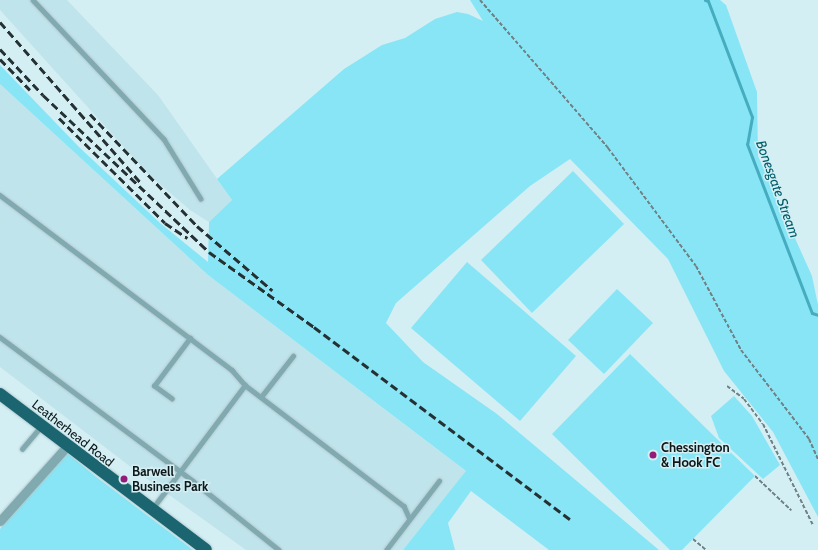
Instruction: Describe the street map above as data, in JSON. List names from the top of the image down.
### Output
{
  "streets": {
    "highway": ["Leatherhead Road"]
  },
  "water": ["Bonesgate Stream"],
  "places": ["Chessington & Hook FC", "Barwell Business Park"]
}
